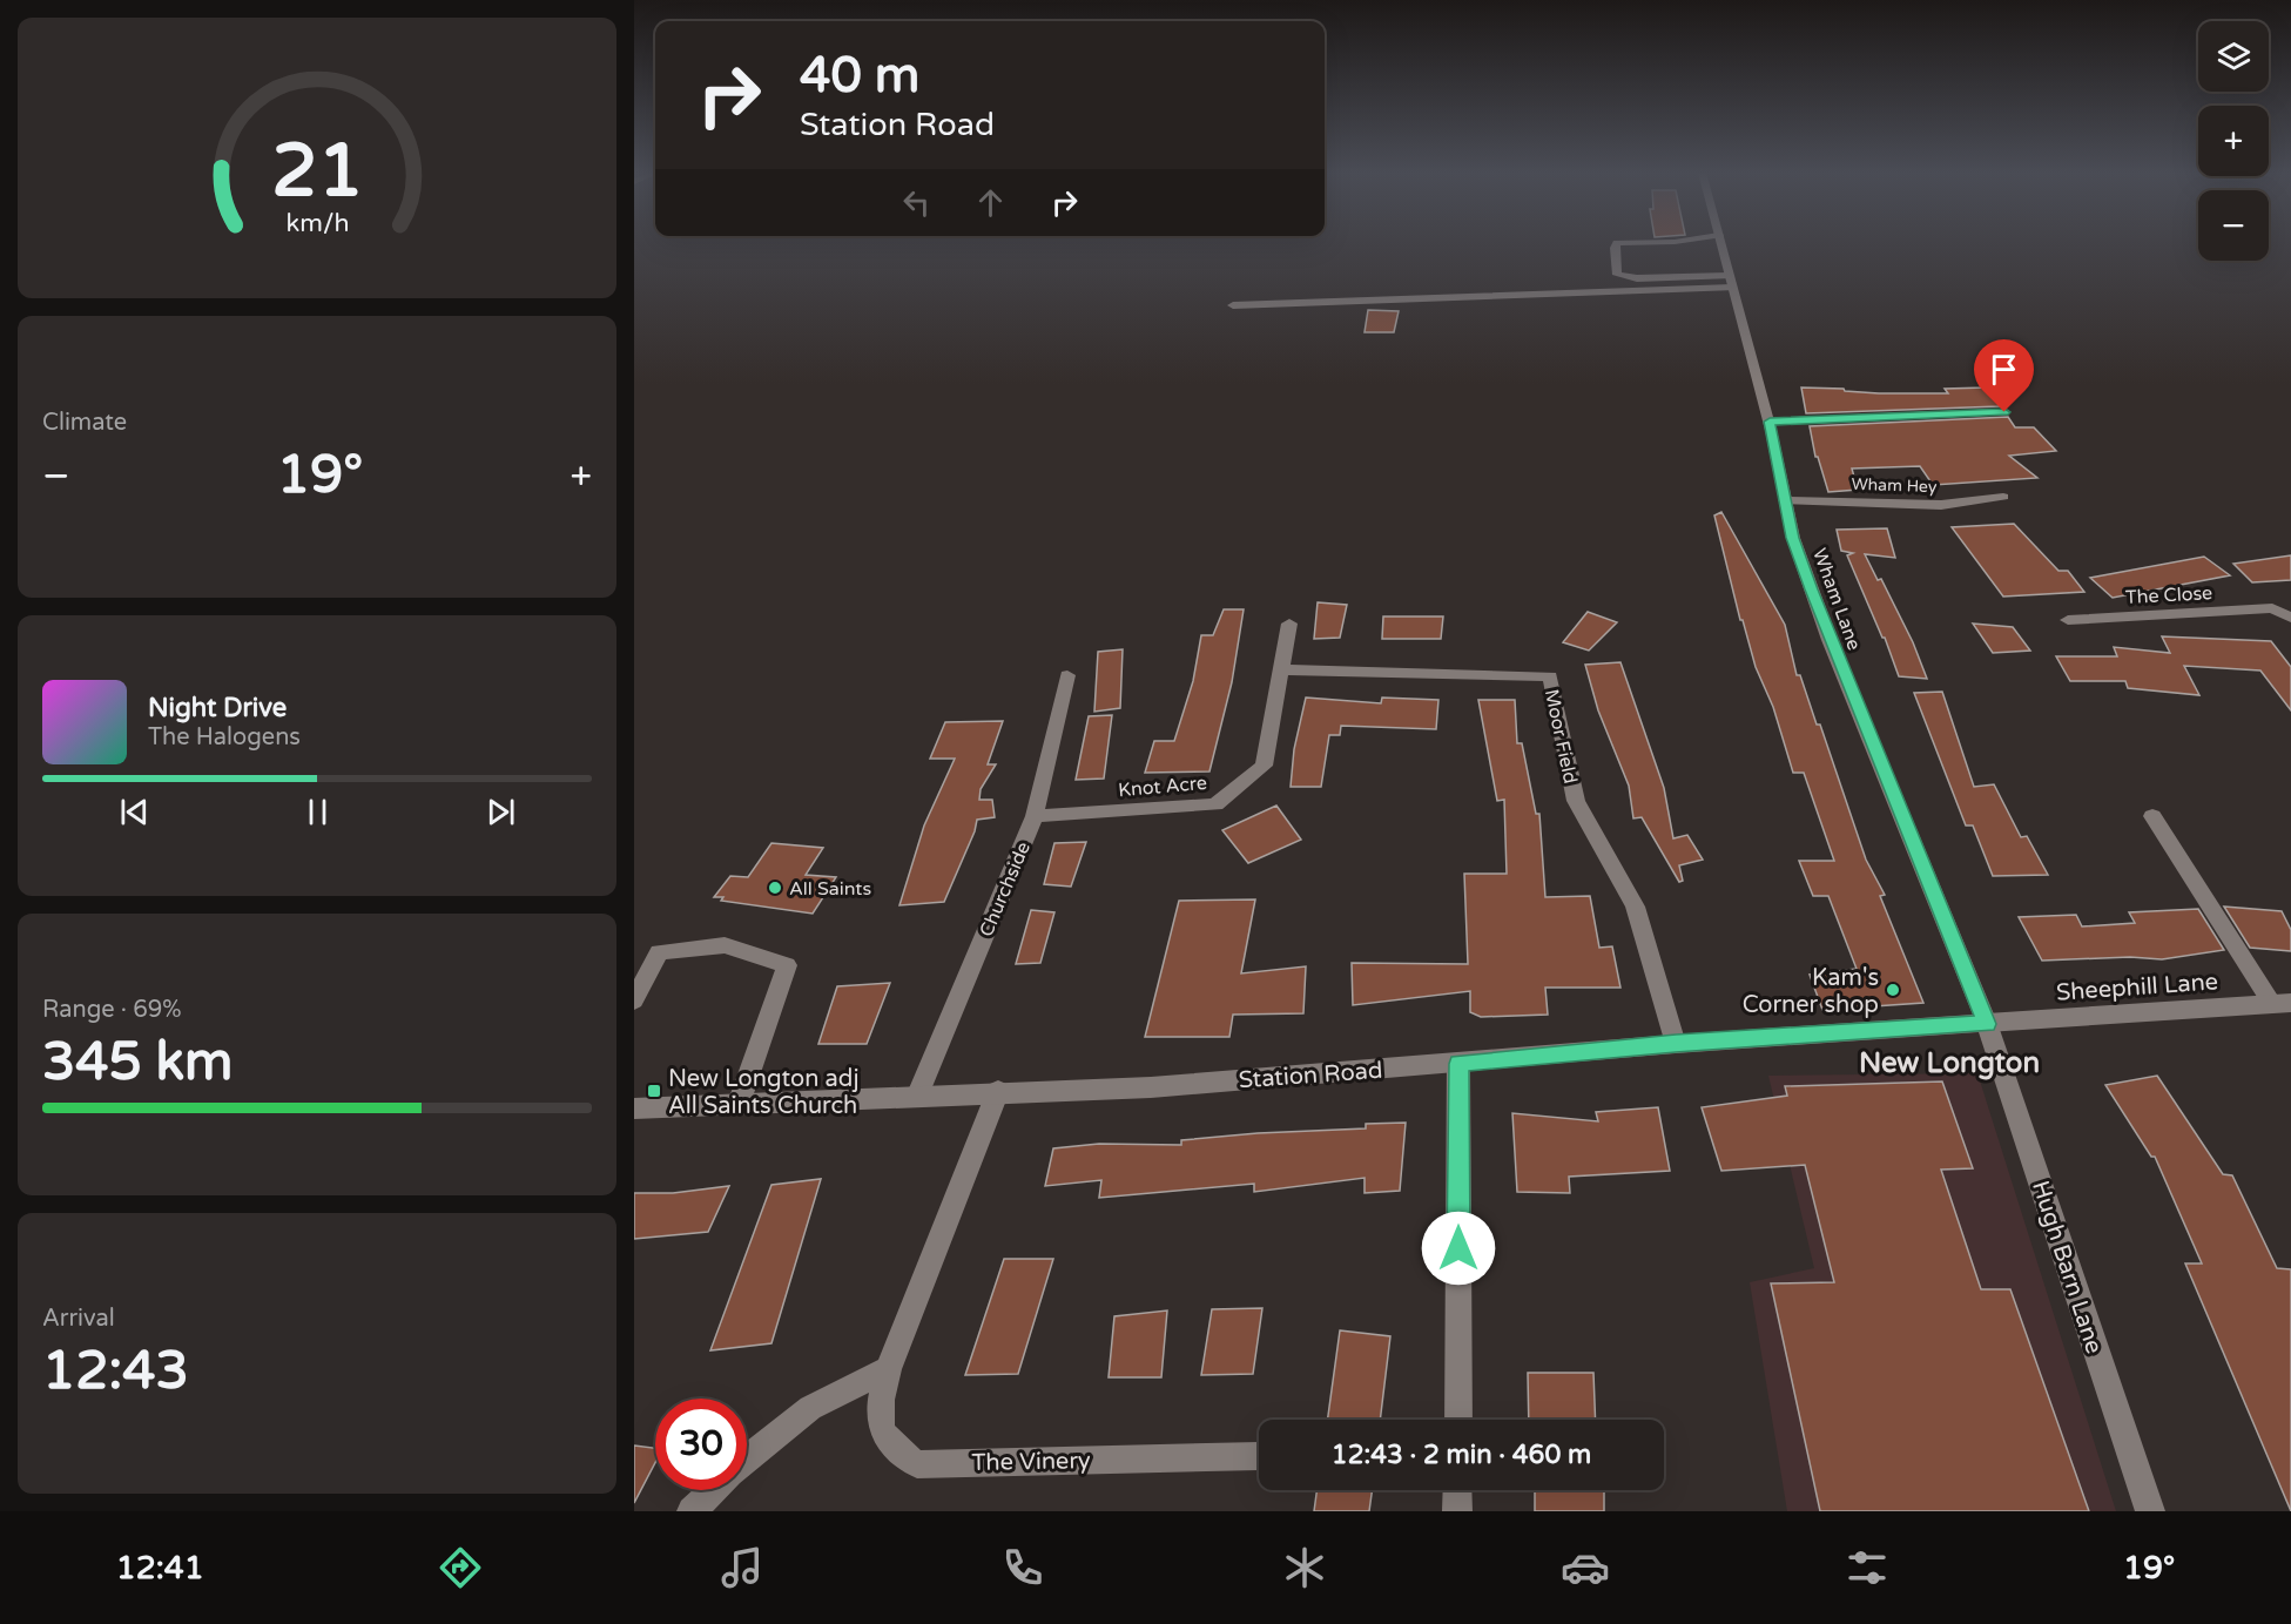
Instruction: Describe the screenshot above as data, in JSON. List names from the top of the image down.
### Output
{
  "streets": {
    "street": [
      "Wham Hey",
      "The Close",
      "Wham Lane",
      "Moor Field",
      "Knot Acre",
      "Churchside",
      "Sheephill Lane",
      "Station Road",
      "Hugh Barn Lane",
      "The Vinery"
    ]
  },
  "crossings": [
    ["Wham Hey", "Wham Lane"],
    ["Wham Lane", "Sheephill Lane"],
    ["Wham Lane", "Station Road"],
    ["Wham Lane", "Hugh Barn Lane"],
    ["Moor Field", "Knot Acre"],
    ["Moor Field", "Station Road"],
    ["Knot Acre", "Churchside"],
    ["Churchside", "Station Road"],
    ["Sheephill Lane", "Station Road"],
    ["Sheephill Lane", "Hugh Barn Lane"],
    ["Station Road", "Hugh Barn Lane"],
    ["Station Road", "The Vinery"]
  ],
  "districts": ["New Longton"],
  "places": {
    "other": ["All Saints", "Kam's Corner shop"],
    "transit": ["New Longton adj All Saints Church"]
  },
  "page": {
    "map_buttons": ["+", "−"],
    "turn": ["40 m", "Station Road"],
    "tile": [
      "Climate",
      ["Range · 69%", "345 km"],
      ["Arrival", "12:43"]
    ],
    "heat": ["−", "19°", "+"],
    "song": ["Night Drive", "The Halogens"],
    "limit": "30",
    "trip": "12:43 · 2 min · 460 m",
    "tabs": ["12:41", "19°"],
    "gauge": ["21", "km/h"]
  }
}
